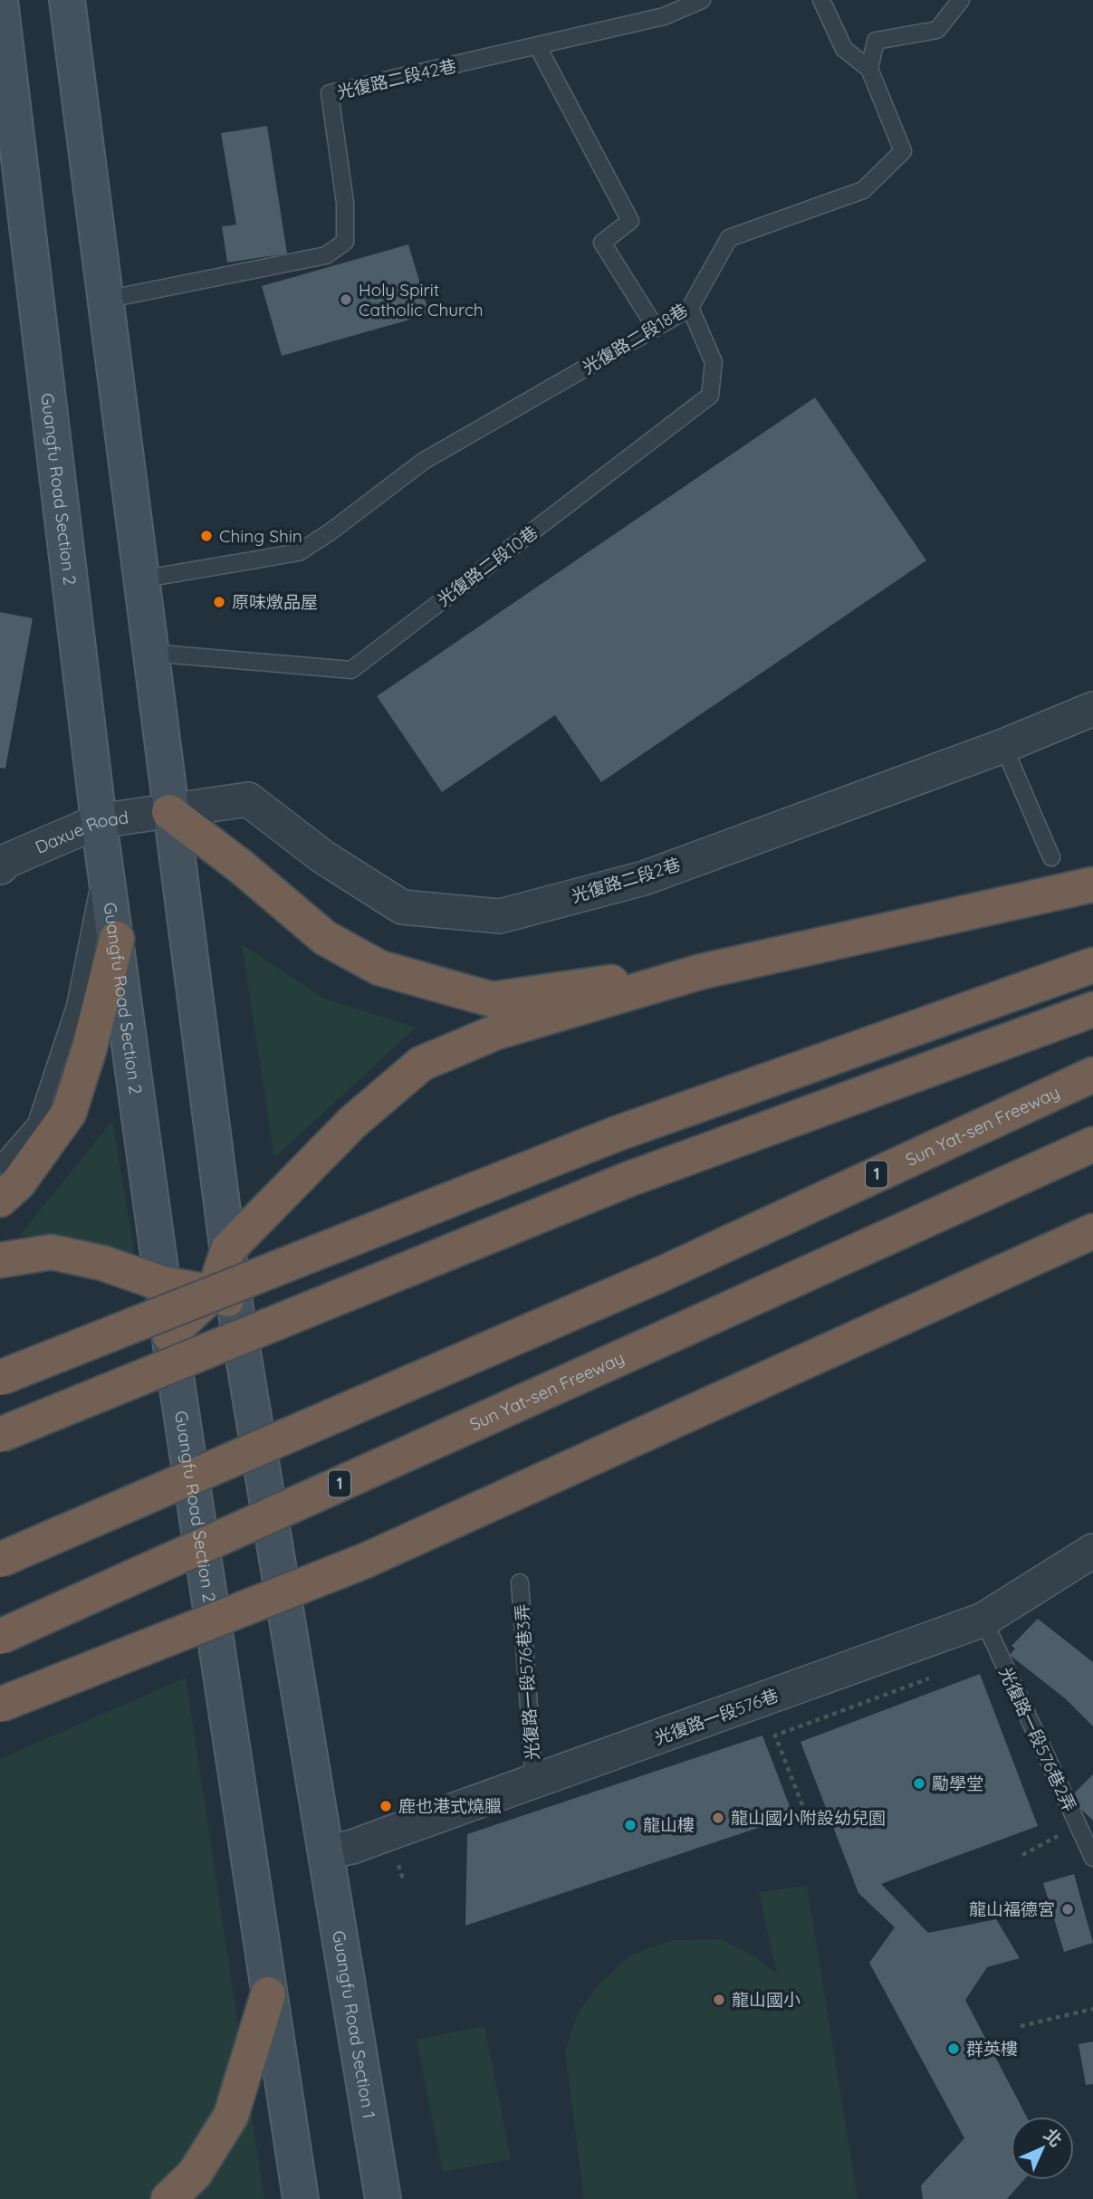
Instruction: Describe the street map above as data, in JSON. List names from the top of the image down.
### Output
{
  "streets": {
    "highway": ["Sun Yat-sen Freeway", "1"],
    "main road": ["Guangfu Road Section 2", "Guangfu Road Section 1"],
    "street": ["Daxue Road", "光復路二段2巷", "光復路一段576巷"],
    "lane": [
      "光復路二段42巷",
      "光復路二段18巷",
      "光復路二段10巷",
      "光復路一段576巷3弄",
      "光復路一段576巷2弄"
    ]
  },
  "crossings": [
    ["光復路二段18巷", "光復路二段10巷"],
    ["Guangfu Road Section 2", "Daxue Road"],
    ["Daxue Road", "光復路二段2巷"],
    ["光復路一段576巷3弄", "光復路一段576巷"],
    ["光復路一段576巷", "光復路一段576巷2弄"],
    ["光復路一段576巷", "Guangfu Road Section 1"]
  ],
  "places": [
    "Holy Spirit Catholic Church",
    "Ching Shin",
    "原味燉品屋",
    "勵學堂",
    "鹿也港式燒臘",
    "龍山國小附設幼兒園",
    "龍山樓",
    "龍山福德宮",
    "龍山國小",
    "群英樓"
  ],
  "north": "top right"
}
